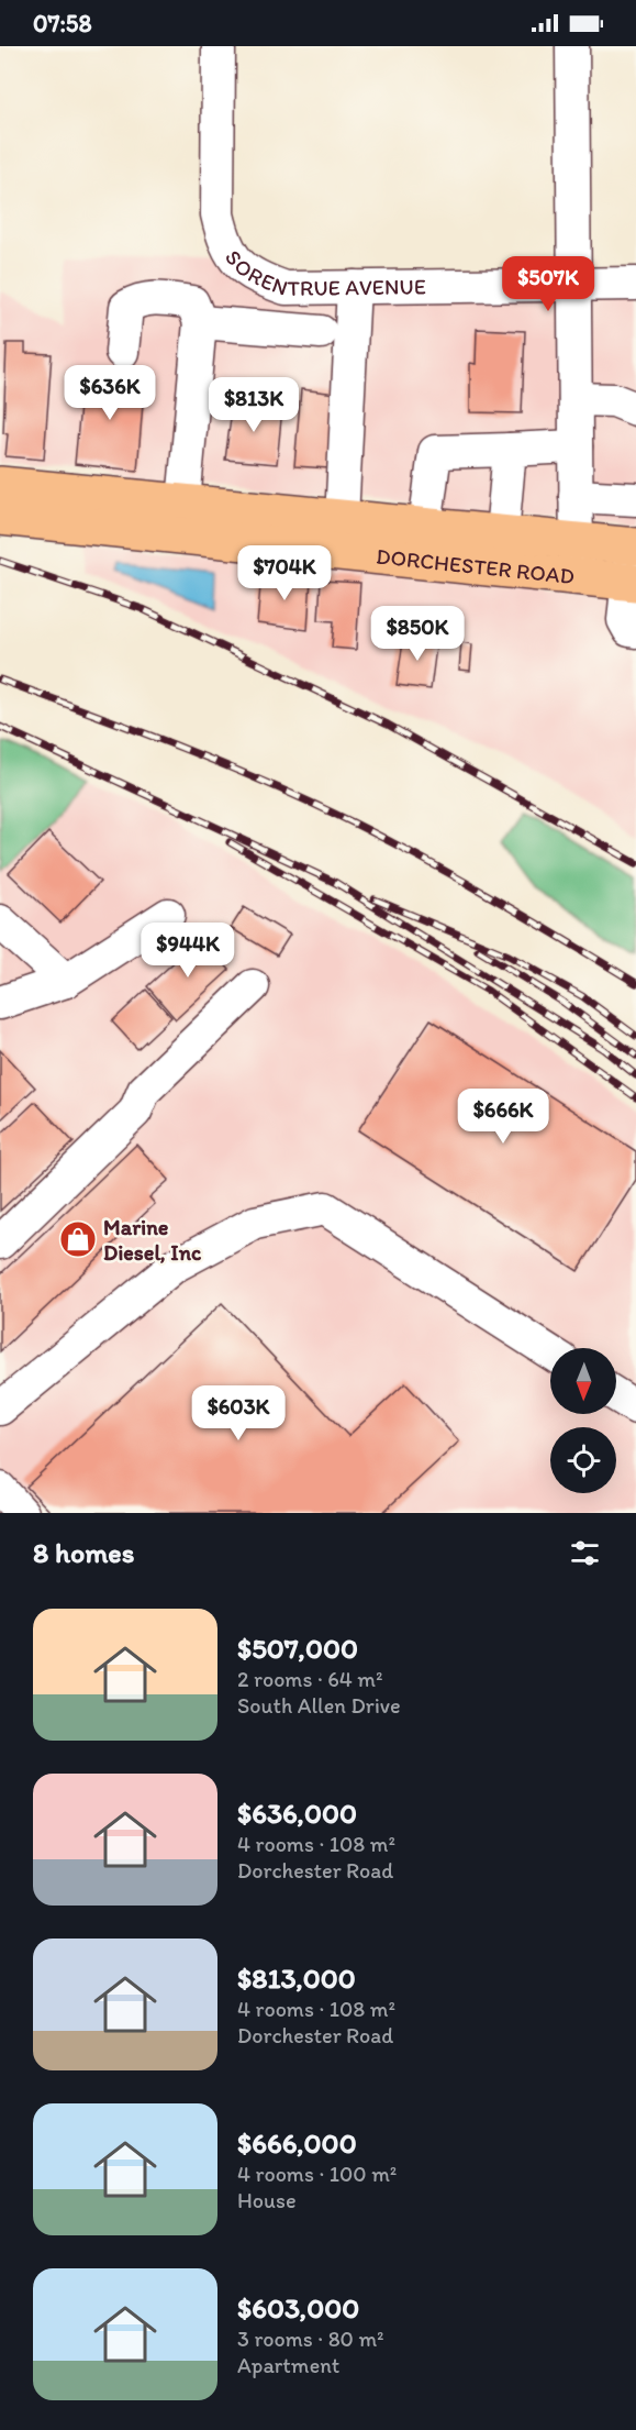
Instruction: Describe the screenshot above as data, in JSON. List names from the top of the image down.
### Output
{
  "streets": {
    "main road": ["DORCHESTER ROAD"],
    "street": ["SORENTRUE AVENUE"]
  },
  "places": {
    "shop": ["Marine Diesel, Inc"]
  },
  "north": "bottom",
  "page": {
    "status": "07:58",
    "price": [
      "$507K",
      "$636K",
      "$813K",
      "$704K",
      "$850K",
      "$944K",
      "$666K",
      "$603K"
    ],
    "heading": "8 homes",
    "list": [
      {
        "name": "$507,000",
        "note": "2 rooms · 64 m² · South Allen Drive"
      },
      {
        "name": "$636,000",
        "note": "4 rooms · 108 m² · Dorchester Road"
      },
      {
        "name": "$813,000",
        "note": "4 rooms · 108 m² · Dorchester Road"
      },
      {
        "name": "$666,000",
        "note": "4 rooms · 100 m² · House"
      },
      {
        "name": "$603,000",
        "note": "3 rooms · 80 m² · Apartment"
      }
    ]
  }
}
